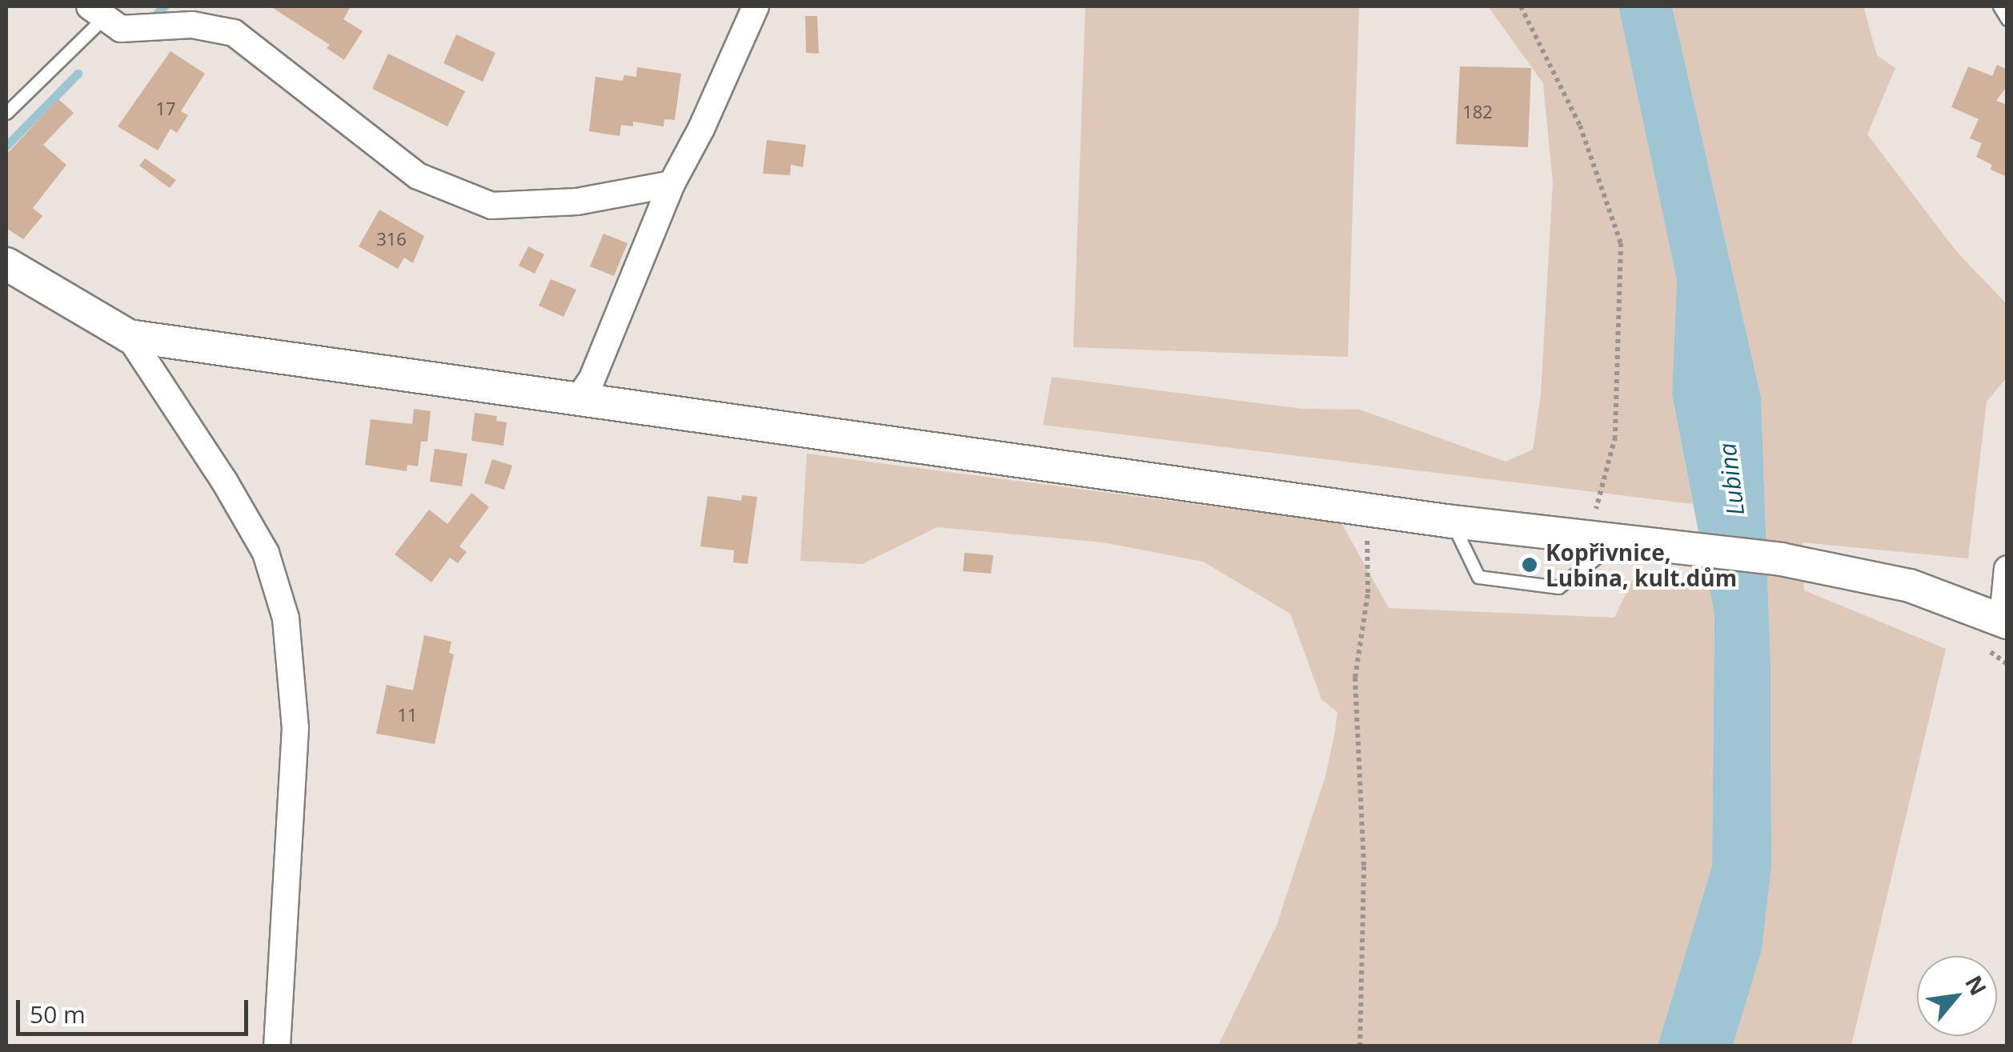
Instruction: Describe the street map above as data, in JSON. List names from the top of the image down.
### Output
{
  "water": ["Lubina"],
  "places": ["Kopřivnice, Lubina, kult.dům"],
  "house_numbers": [
    "17",
    "182",
    "316",
    "11"
  ],
  "scale_bar": "50 m",
  "north": "top right"
}
